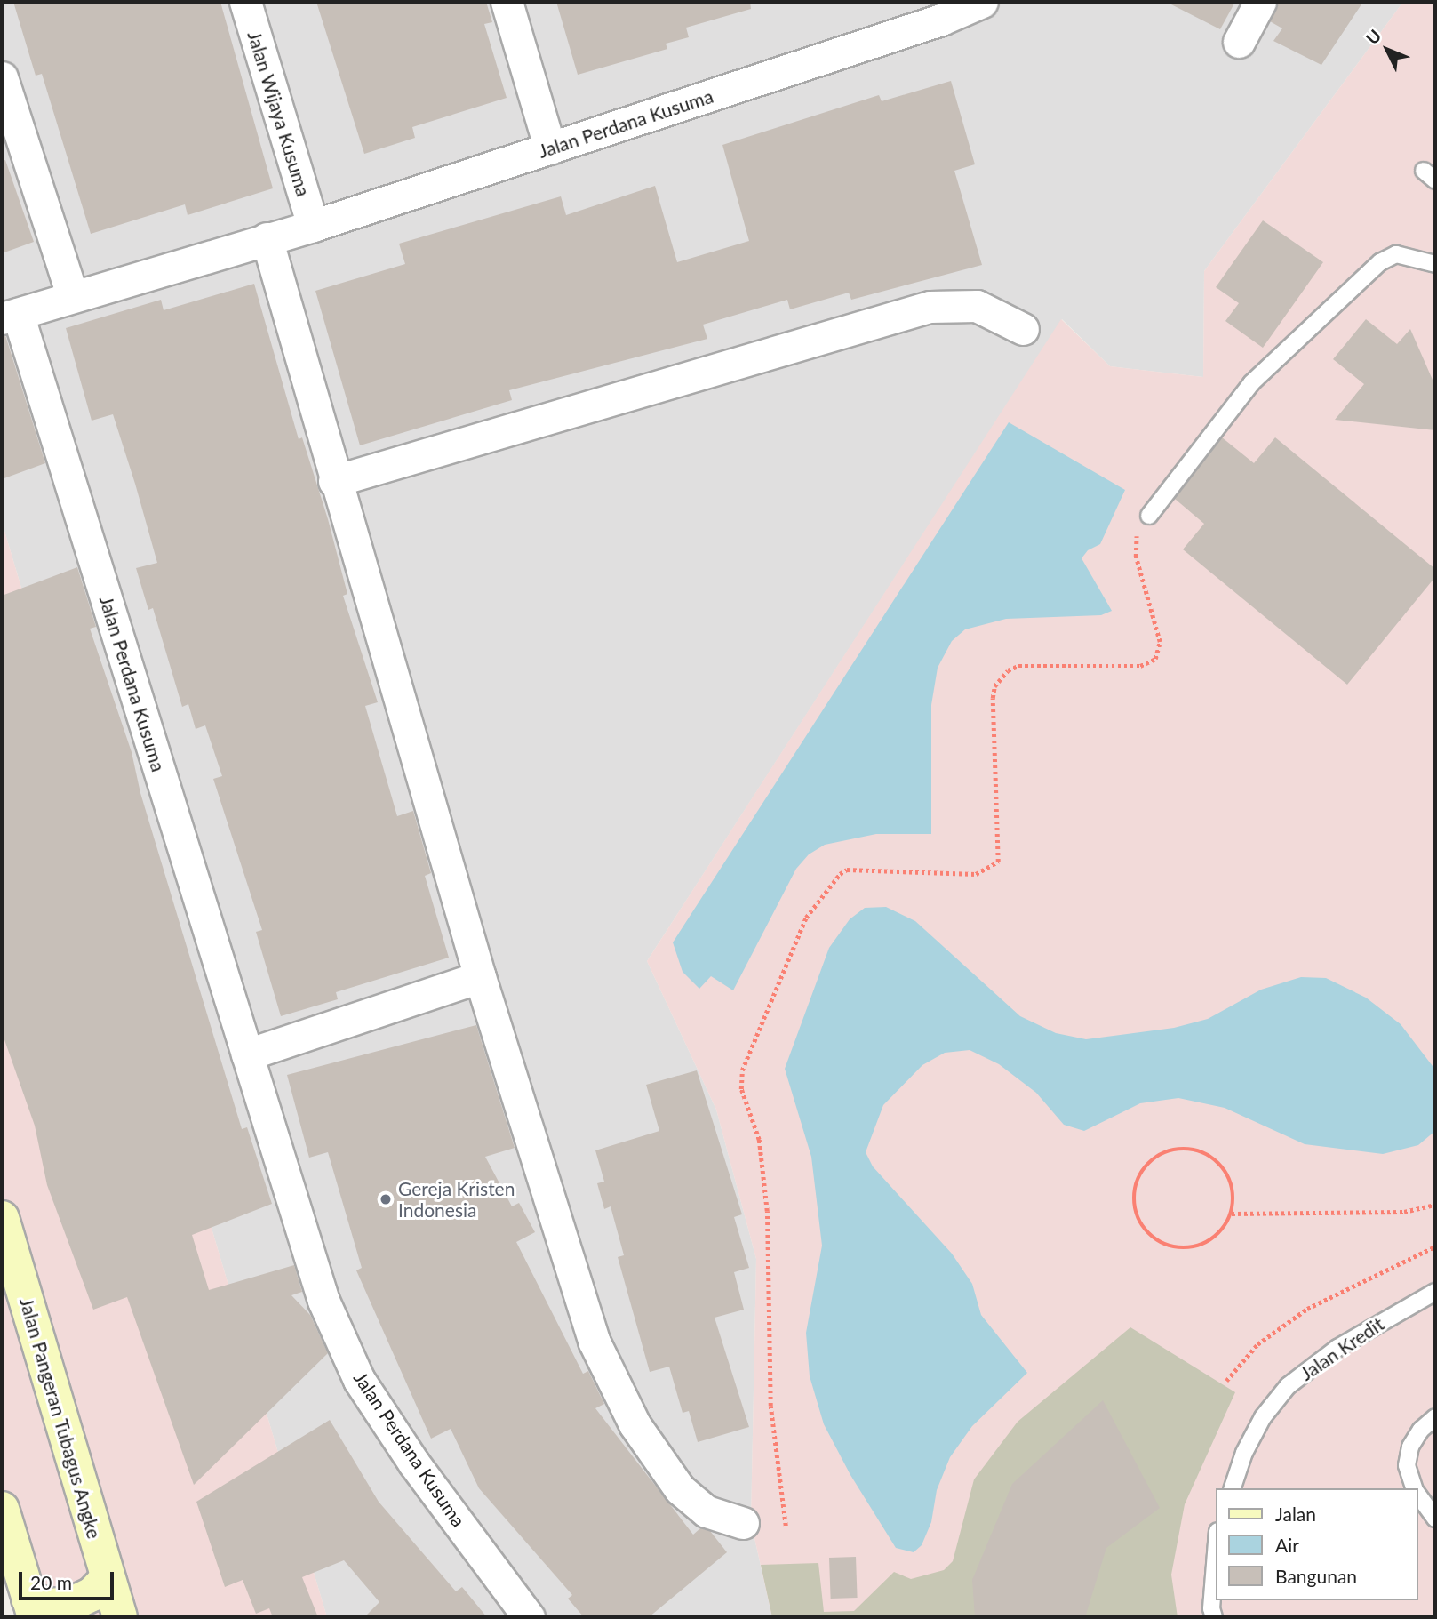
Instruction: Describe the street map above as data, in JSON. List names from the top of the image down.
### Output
{
  "streets": {
    "main road": ["Jalan Pangeran Tubagus Angke"],
    "street": ["Jalan Wijaya Kusuma", "Jalan Perdana Kusuma"],
    "lane": ["Jalan Kredit"]
  },
  "crossings": [
    ["Jalan Wijaya Kusuma", "Jalan Perdana Kusuma"]
  ],
  "places": ["Gereja Kristen Indonesia"],
  "legend": ["Jalan", "Air", "Bangunan"],
  "scale_bar": "20 m",
  "north": "top left"
}
